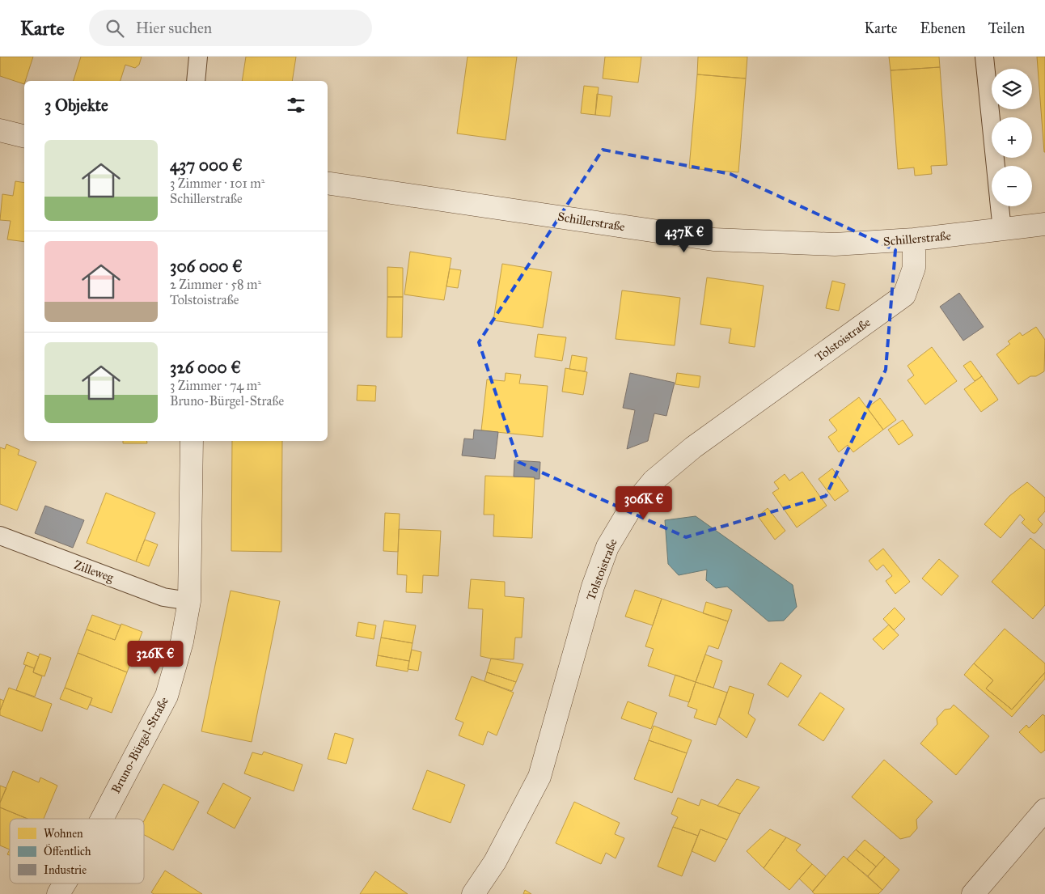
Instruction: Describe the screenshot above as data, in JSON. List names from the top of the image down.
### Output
{
  "streets": {
    "street": ["Schillerstraße", "Tolstoistraße", "Bruno-Bürgel-Straße"],
    "lane": ["Zilleweg"]
  },
  "crossings": [
    ["Schillerstraße", "Tolstoistraße"],
    ["Zilleweg", "Bruno-Bürgel-Straße"]
  ],
  "legend": ["Wohnen", "Öffentlich", "Industrie"],
  "page": {
    "header": "Karte",
    "search": "Hier suchen",
    "nav": ["Karte", "Ebenen", "Teilen"],
    "map_buttons": ["+", "−"],
    "heading": "3 Objekte",
    "list": [
      {
        "name": "437 000 €",
        "note": "3 Zimmer · 101 m² · Schillerstraße"
      },
      {
        "name": "306 000 €",
        "note": "2 Zimmer · 58 m² · Tolstoistraße"
      },
      {
        "name": "326 000 €",
        "note": "3 Zimmer · 74 m² · Bruno-Bürgel-Straße"
      }
    ],
    "price": ["437K €", "306K €", "326K €"]
  }
}
